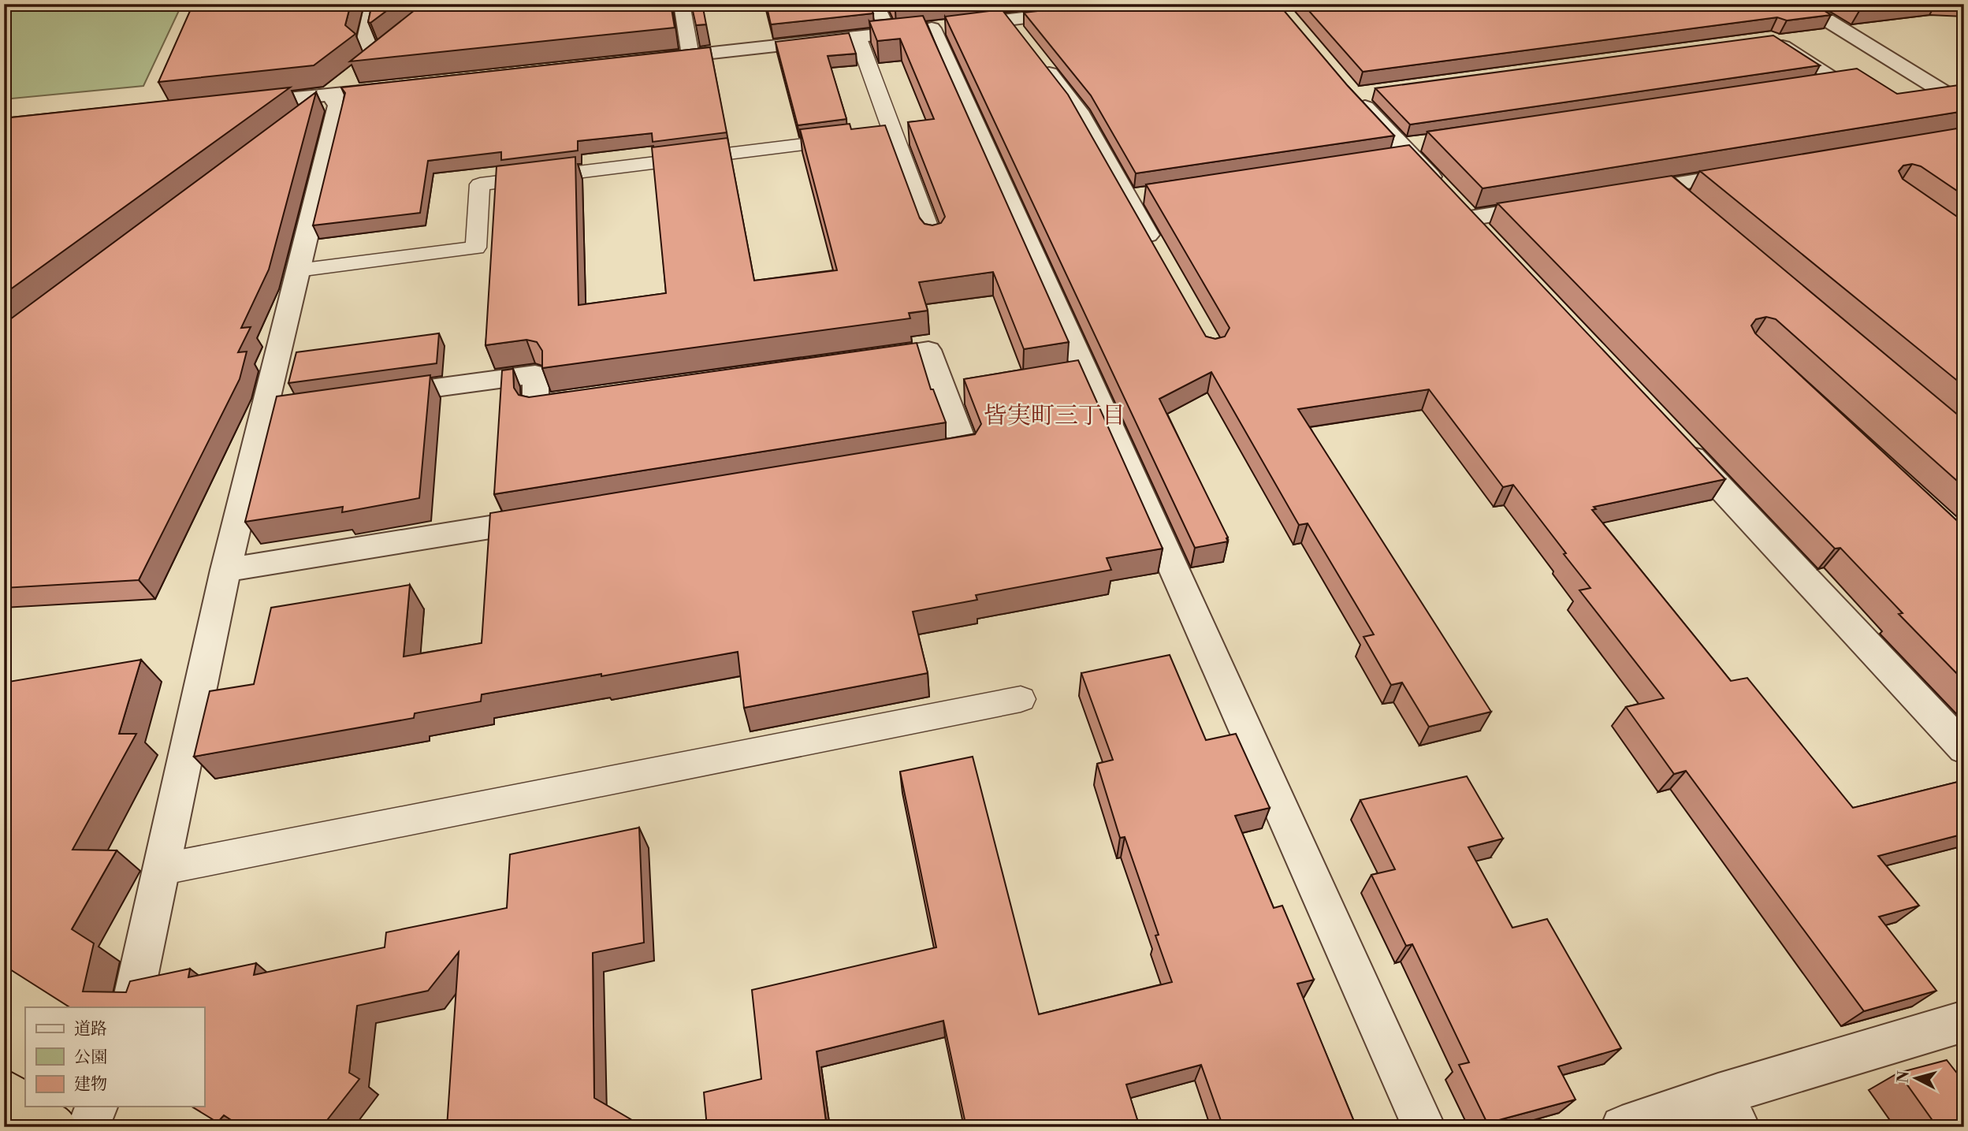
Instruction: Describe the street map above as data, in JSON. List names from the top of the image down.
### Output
{
  "districts": ["皆実町三丁目"],
  "legend": ["道路", "公園", "建物"],
  "north": "left"
}
